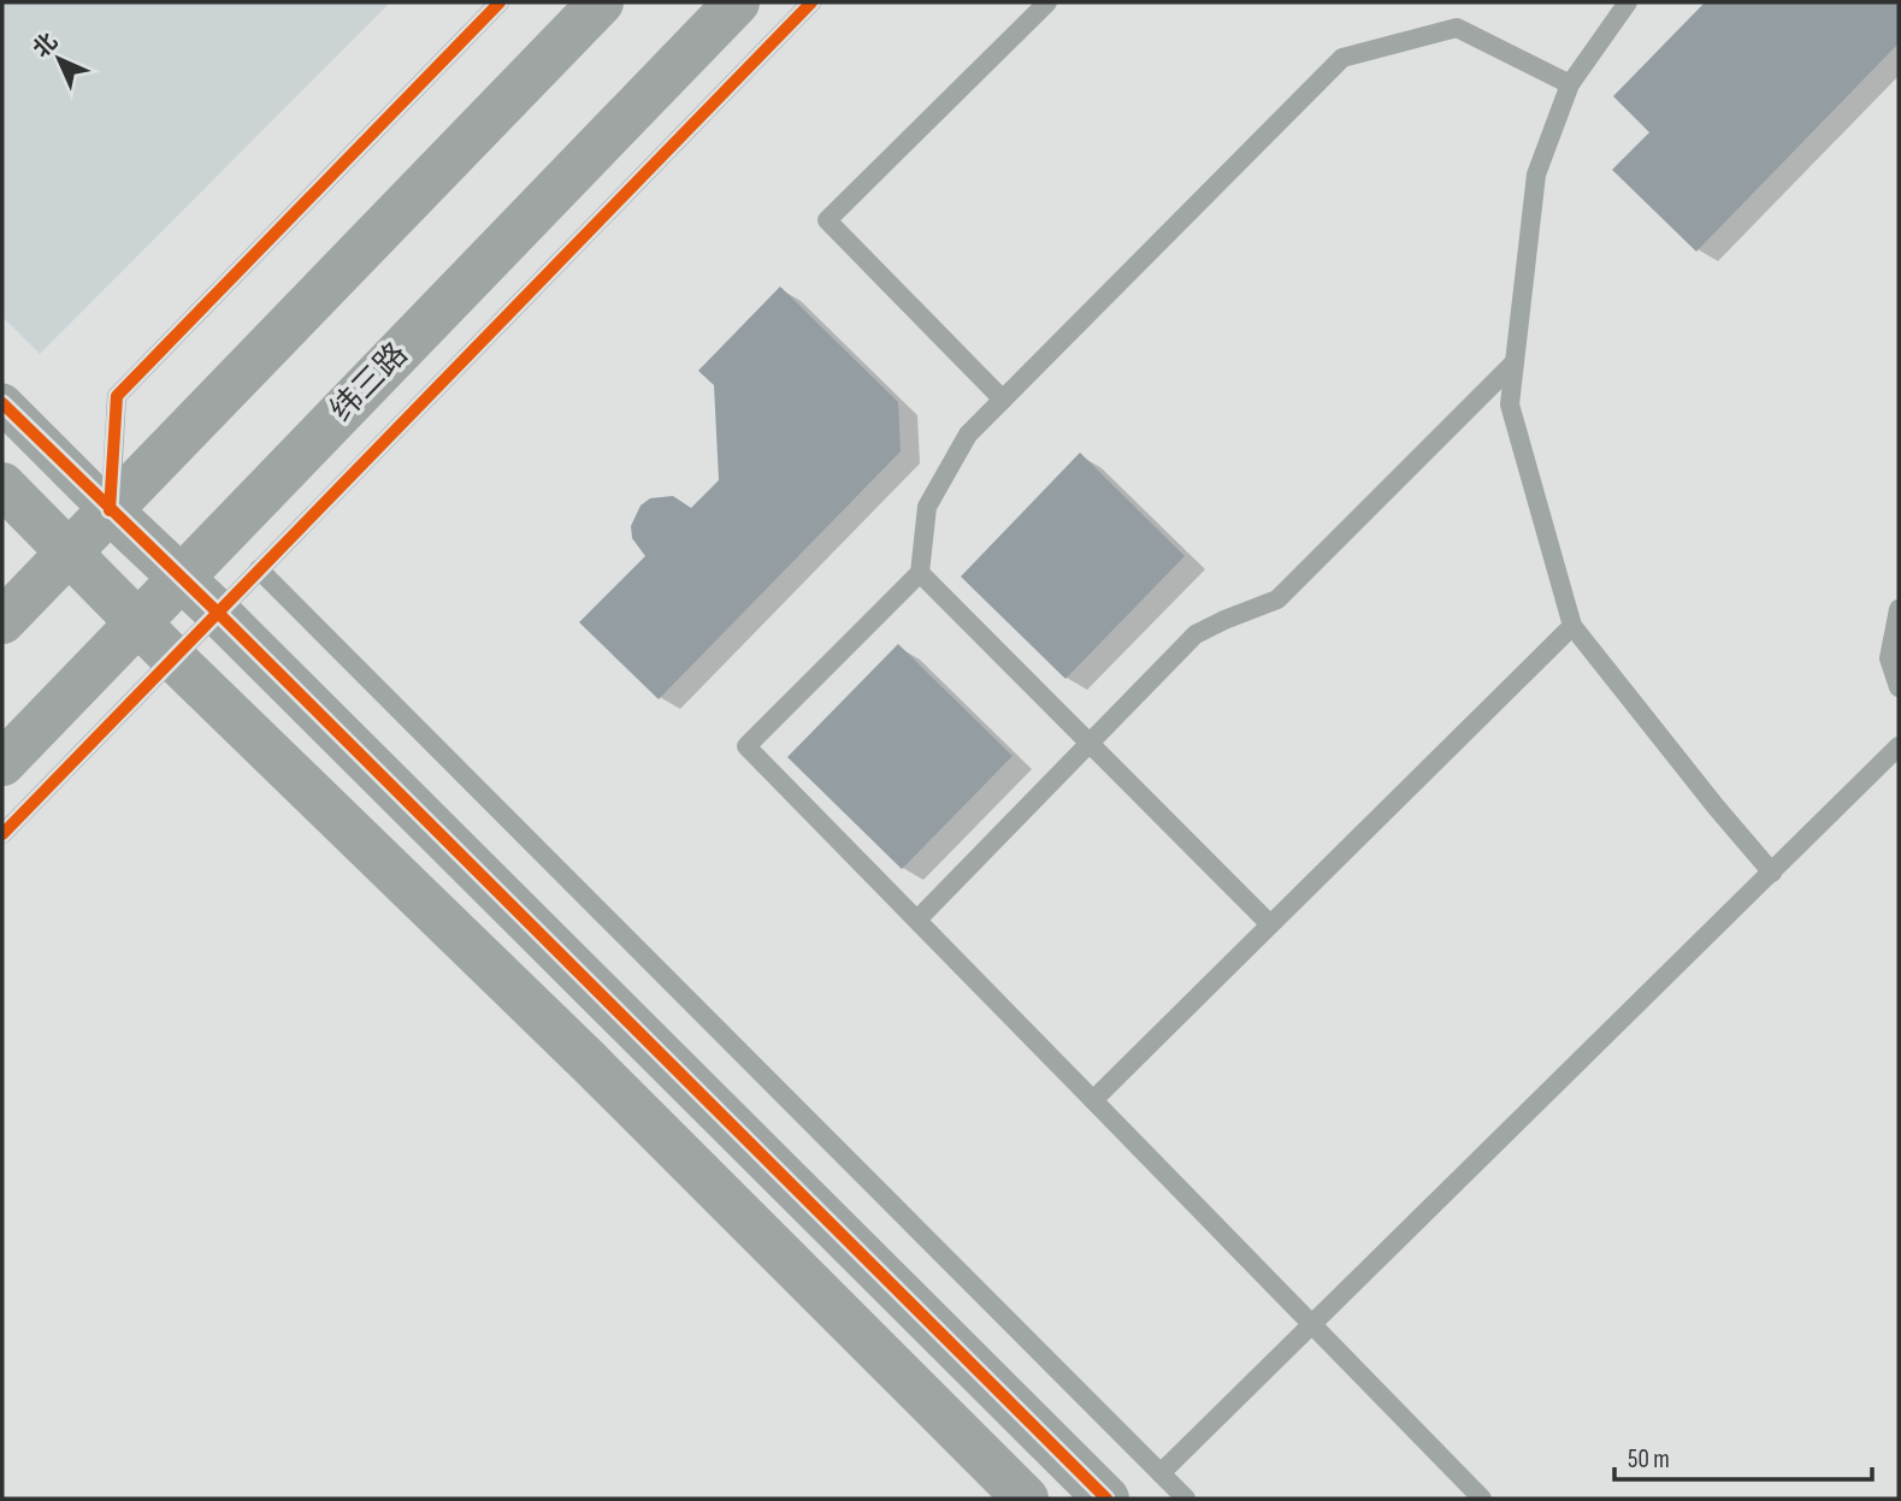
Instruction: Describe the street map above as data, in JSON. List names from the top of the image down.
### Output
{
  "streets": {
    "street": ["纬三路"]
  },
  "scale_bar": "50 m",
  "north": "top left"
}
